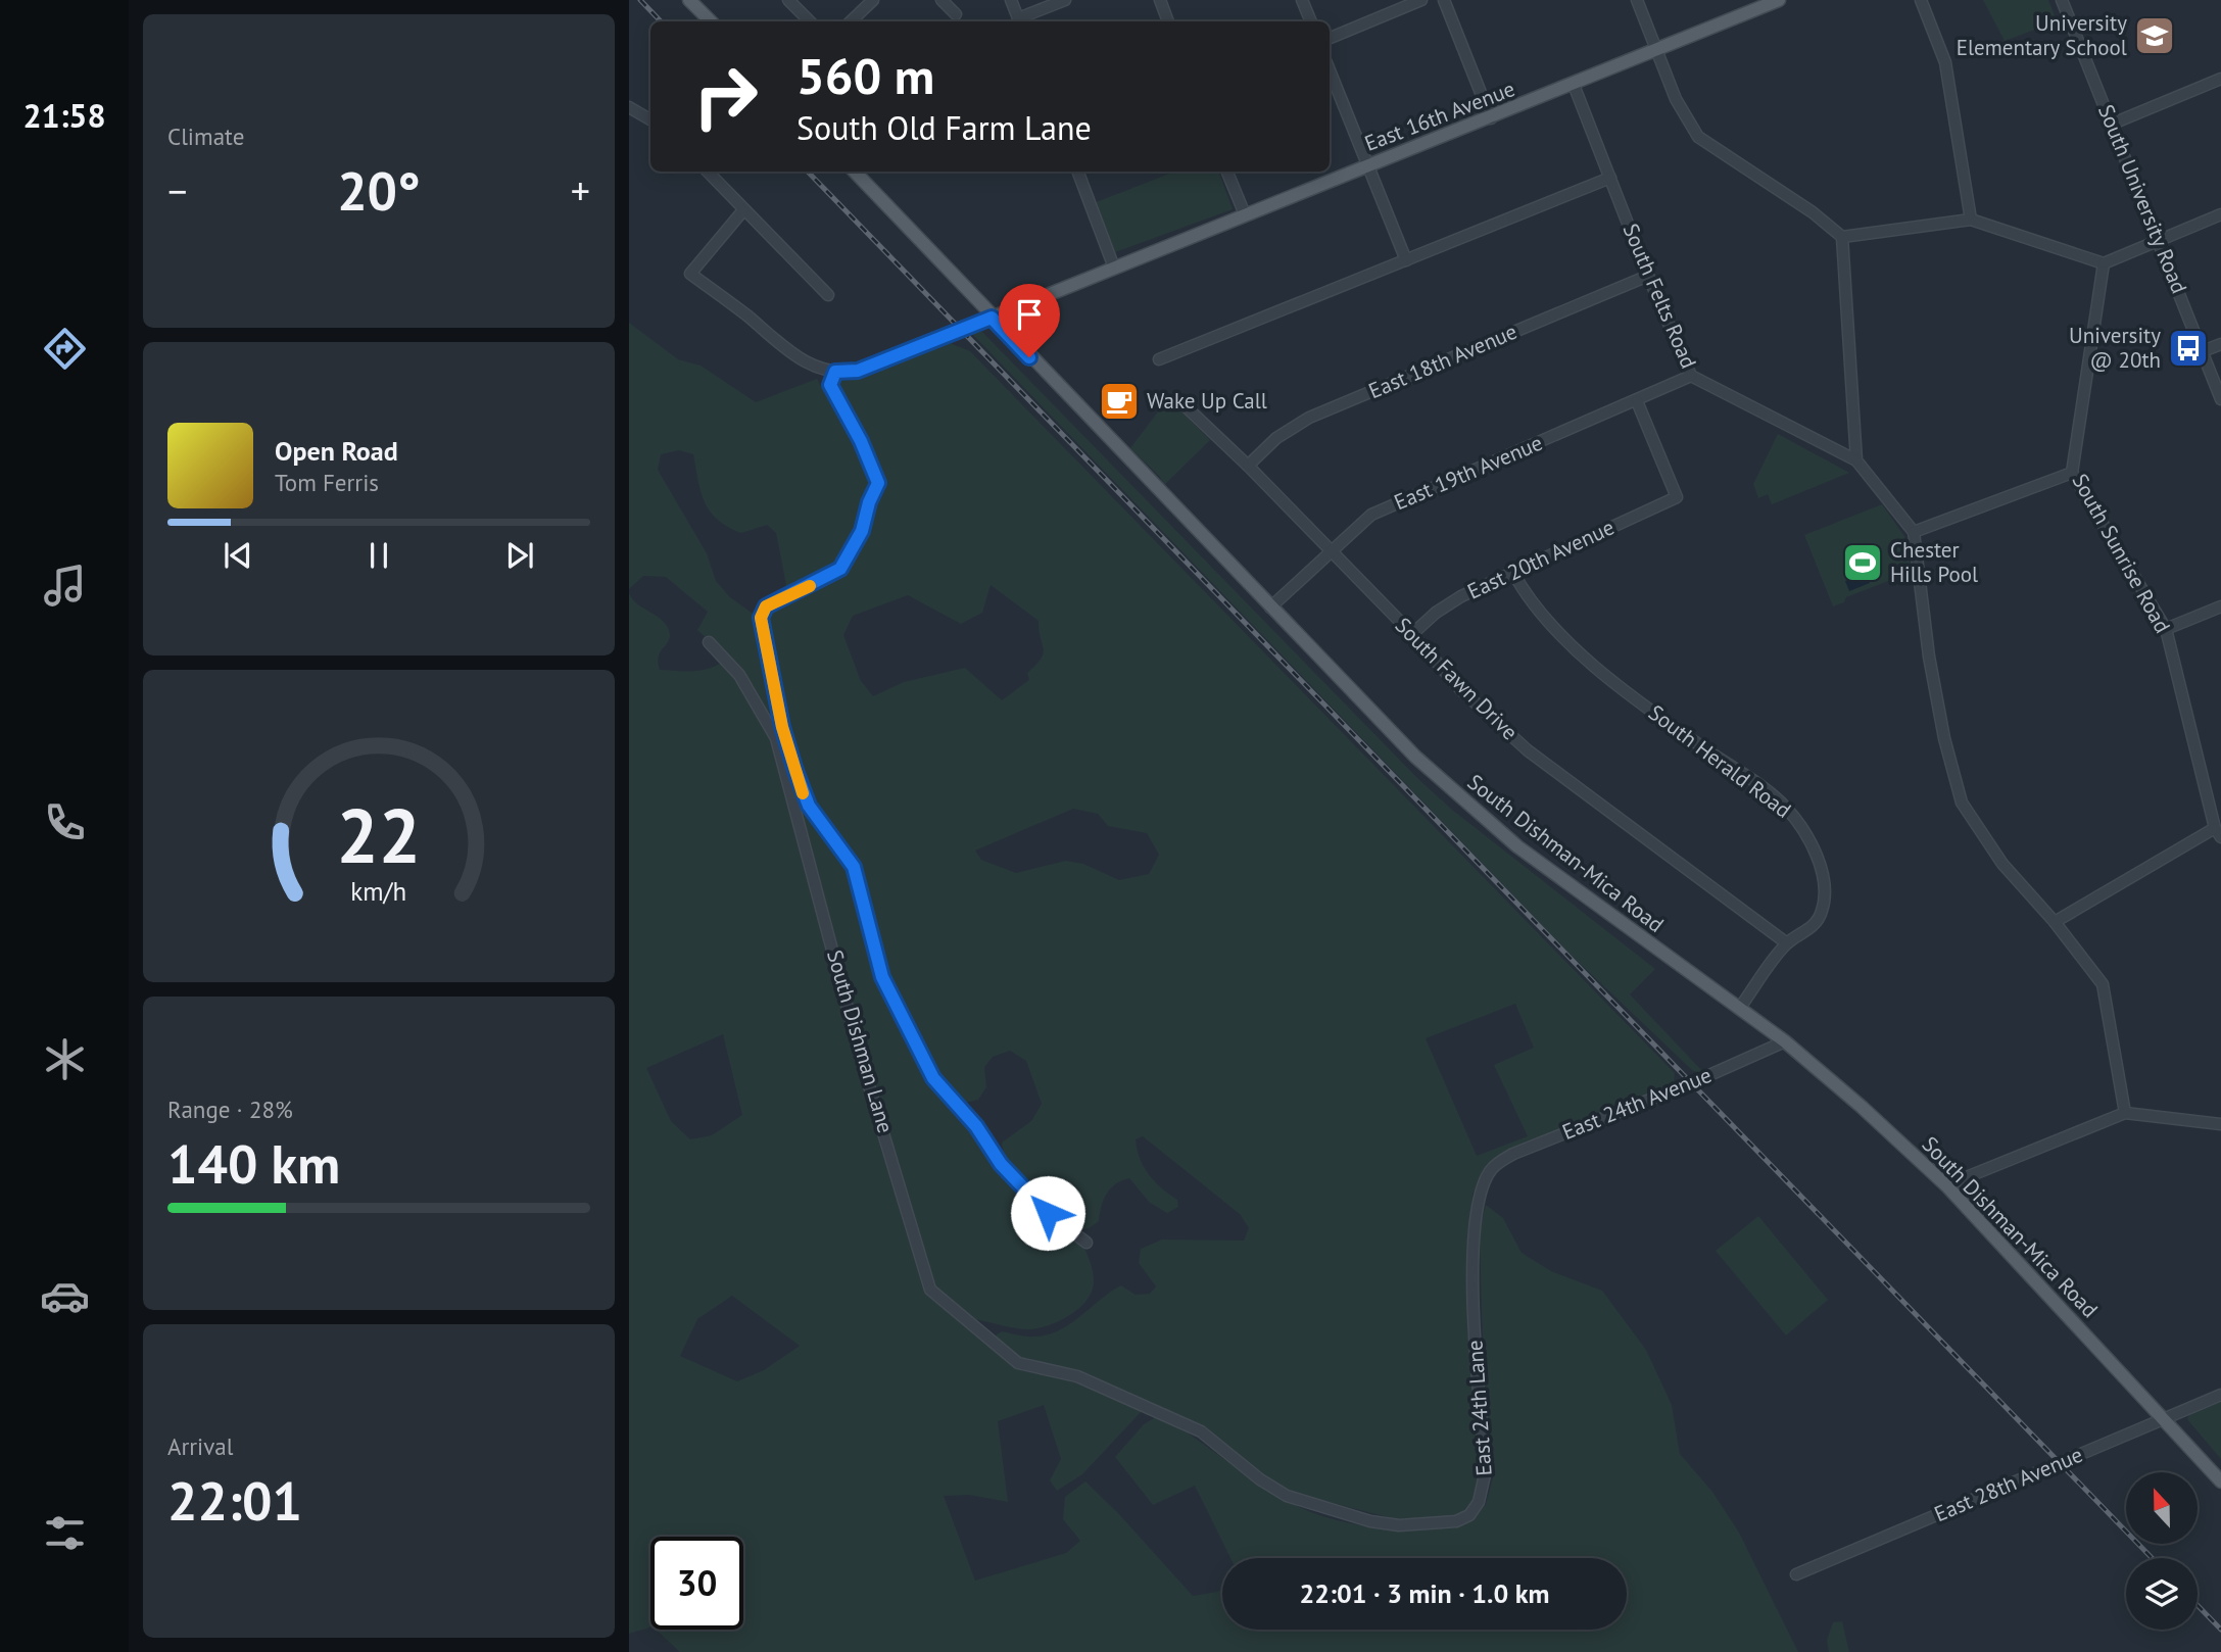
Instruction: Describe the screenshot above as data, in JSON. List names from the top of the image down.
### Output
{
  "streets": {
    "main road": ["East 16th Avenue", "South Dishman-Mica Road"],
    "street": [
      "South University Road",
      "South Felts Road",
      "East 18th Avenue",
      "East 19th Avenue",
      "South Sunrise Road",
      "East 20th Avenue",
      "South Fawn Drive",
      "South Herald Road",
      "South Dishman Lane",
      "East 24th Avenue",
      "East 24th Lane",
      "East 28th Avenue"
    ]
  },
  "crossings": [
    ["East 16th Avenue", "South Felts Road"],
    ["East 16th Avenue", "South Dishman-Mica Road"],
    ["South Felts Road", "East 18th Avenue"],
    ["South Felts Road", "East 19th Avenue"],
    ["East 18th Avenue", "South Fawn Drive"],
    ["East 19th Avenue", "East 20th Avenue"],
    ["East 19th Avenue", "South Fawn Drive"],
    ["East 19th Avenue", "South Dishman-Mica Road"],
    ["East 20th Avenue", "South Fawn Drive"],
    ["East 20th Avenue", "South Herald Road"],
    ["South Fawn Drive", "South Herald Road"],
    ["South Herald Road", "South Dishman-Mica Road"],
    ["South Dishman-Mica Road", "East 24th Avenue"],
    ["South Dishman-Mica Road", "East 28th Avenue"],
    ["South Dishman Lane", "East 24th Lane"],
    ["East 24th Avenue", "East 24th Lane"]
  ],
  "places": {
    "school or university": ["University Elementary School"],
    "bus stop": ["University @ 20th"],
    "cafe": ["Wake Up Call"],
    "sports": ["Chester Hills Pool"]
  },
  "north": "top",
  "page": {
    "tabs": "21:58",
    "tile": [
      "Climate",
      ["Range · 28%", "140 km"],
      ["Arrival", "22:01"]
    ],
    "turn": ["560 m", "South Old Farm Lane"],
    "heat": ["−", "20°", "+"],
    "song": ["Open Road", "Tom Ferris"],
    "limit": "30",
    "trip": "22:01 · 3 min · 1.0 km",
    "gauge": ["22", "km/h"]
  }
}
